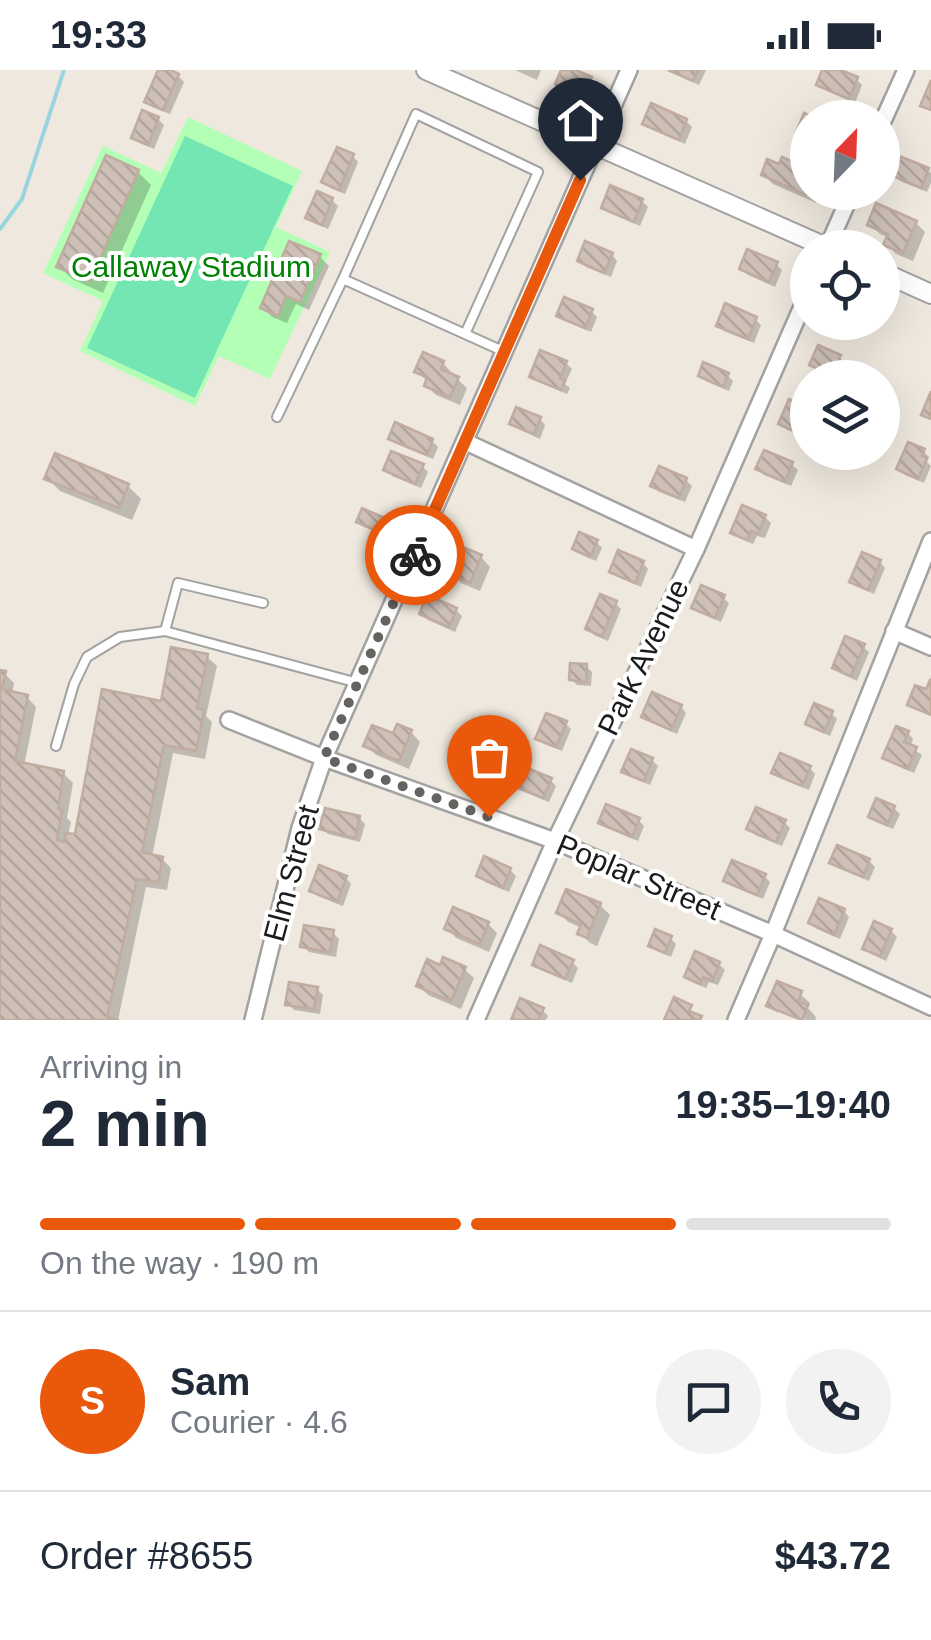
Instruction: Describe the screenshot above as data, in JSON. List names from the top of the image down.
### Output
{
  "streets": {
    "street": ["Park Avenue", "Elm Street", "Poplar Street"]
  },
  "crossings": [
    ["Park Avenue", "Poplar Street"],
    ["Elm Street", "Poplar Street"]
  ],
  "parks": ["Callaway Stadium"],
  "north": "top right",
  "page": {
    "status": "19:33",
    "heading": ["2 min", "Arriving in", "19:35–19:40"],
    "panel": [
      "Sam",
      "Courier · 4.6",
      "Order #8655",
      "$43.72"
    ],
    "bar": "On the way · 190 m",
    "round": "S"
  }
}
